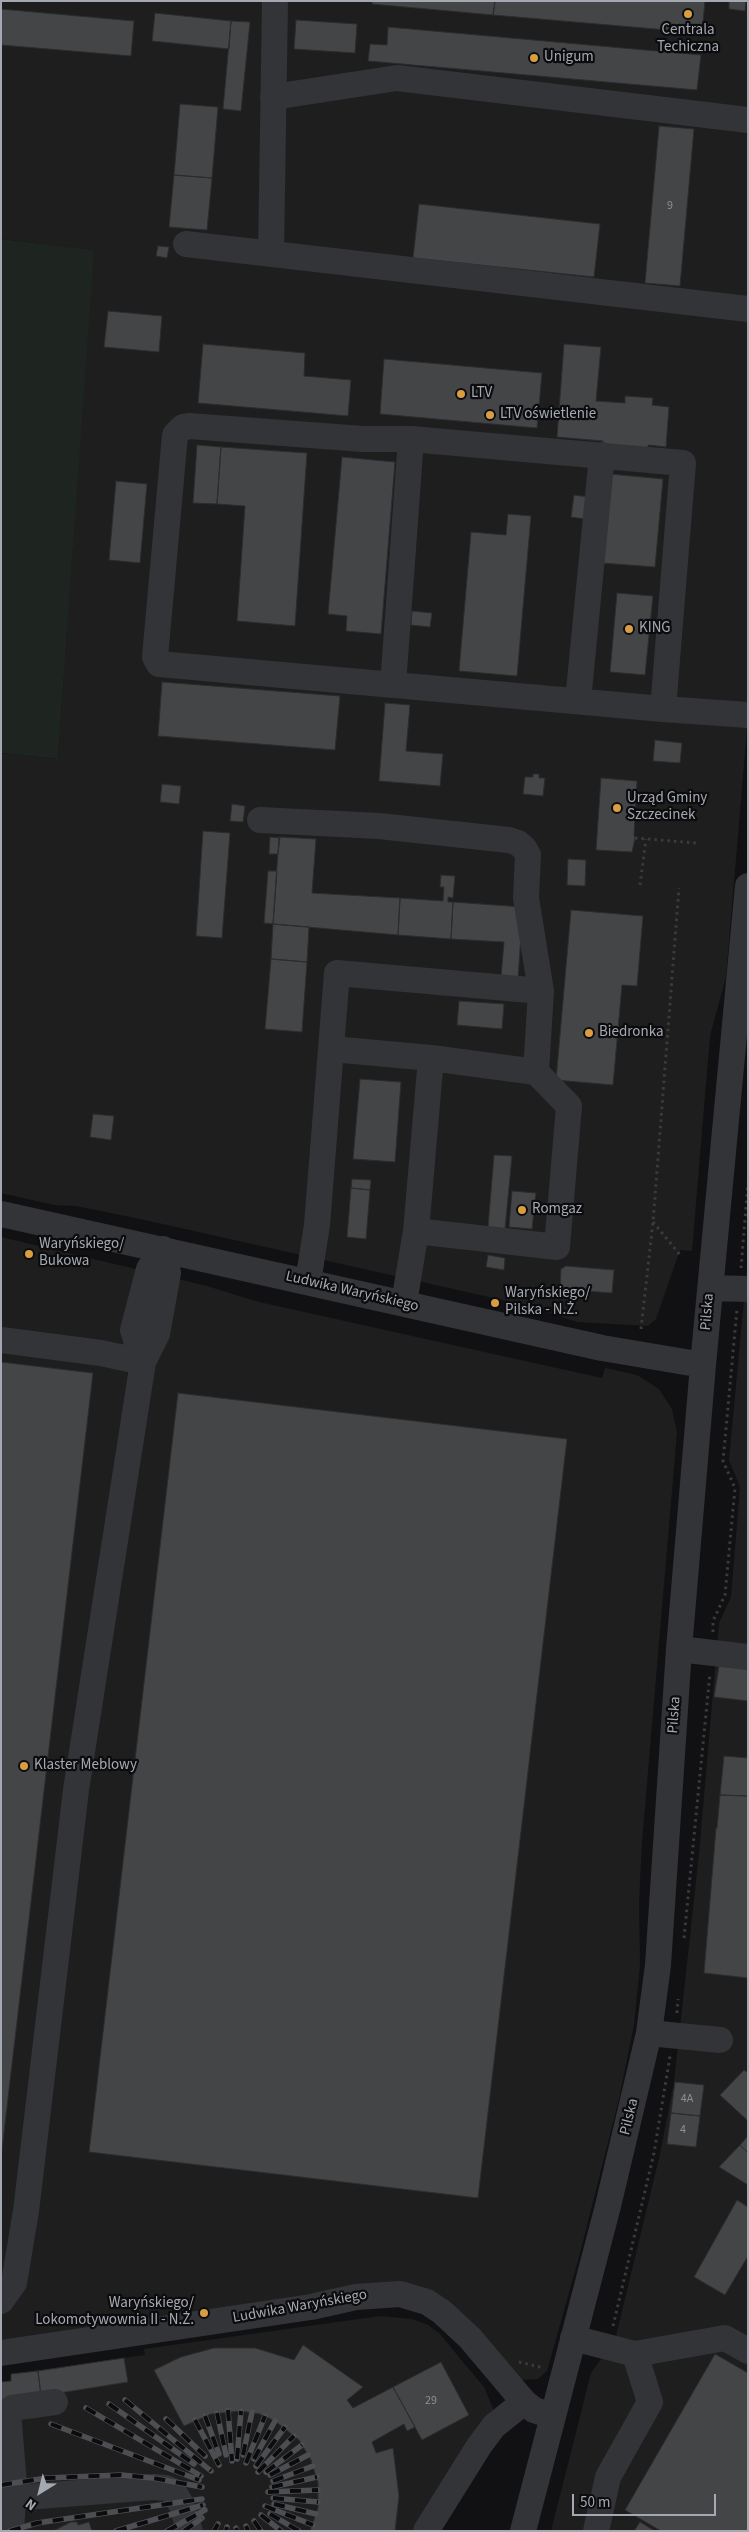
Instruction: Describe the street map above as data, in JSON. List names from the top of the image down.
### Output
{
  "streets": {
    "street": ["Ludwika Waryńskiego", "Pilska"]
  },
  "crossings": [
    ["Ludwika Waryńskiego", "Pilska"]
  ],
  "places": [
    "Centrala Techiczna",
    "Unigum",
    "LTV",
    "LTV oświetlenie",
    "KING",
    "Urząd Gminy Szczecinek",
    "Biedronka",
    "Romgaz",
    "Waryńskiego/ Bukowa",
    "Waryńskiego/ Pilska - N.Ż.",
    "Klaster Meblowy",
    "Waryńskiego/ Lokomotywownia II - N.Ż."
  ],
  "house_numbers": [
    "9",
    "4A",
    "4",
    "29"
  ],
  "scale_bar": "50 m",
  "north": "bottom left"
}
